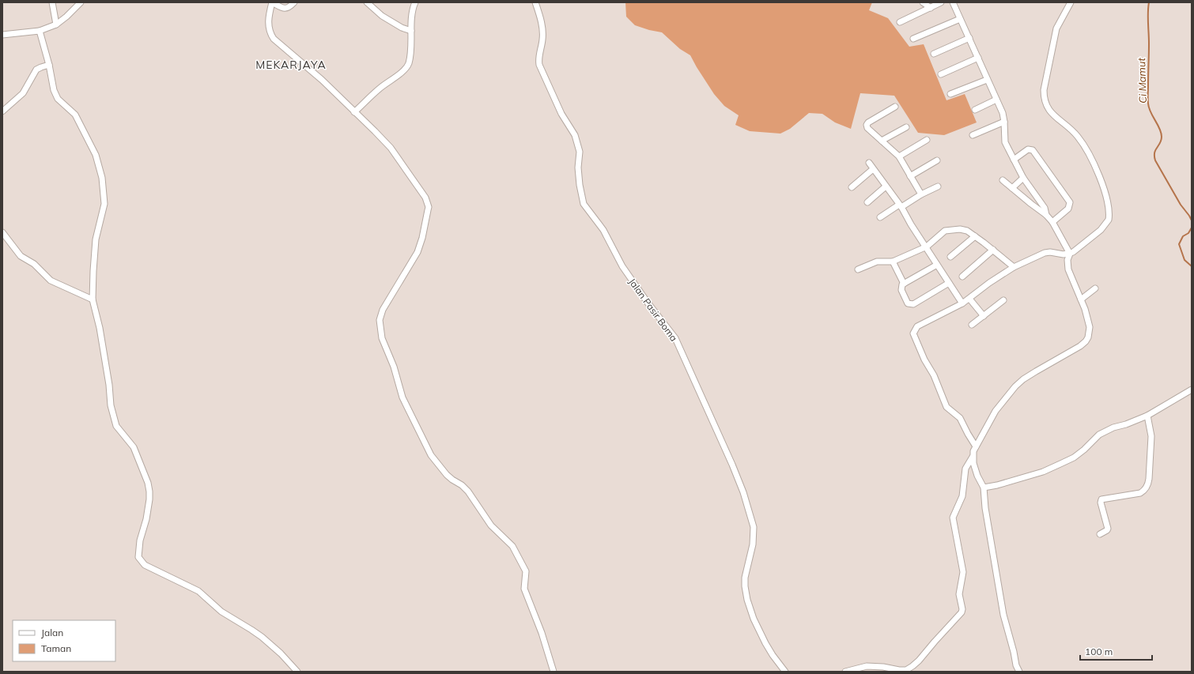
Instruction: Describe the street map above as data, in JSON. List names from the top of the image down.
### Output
{
  "streets": {
    "street": ["Jalan Pasir Boma"]
  },
  "districts": ["MEKARJAYA"],
  "water": ["Ci Mamut"],
  "legend": ["Jalan", "Taman"],
  "scale_bar": "100 m"
}
